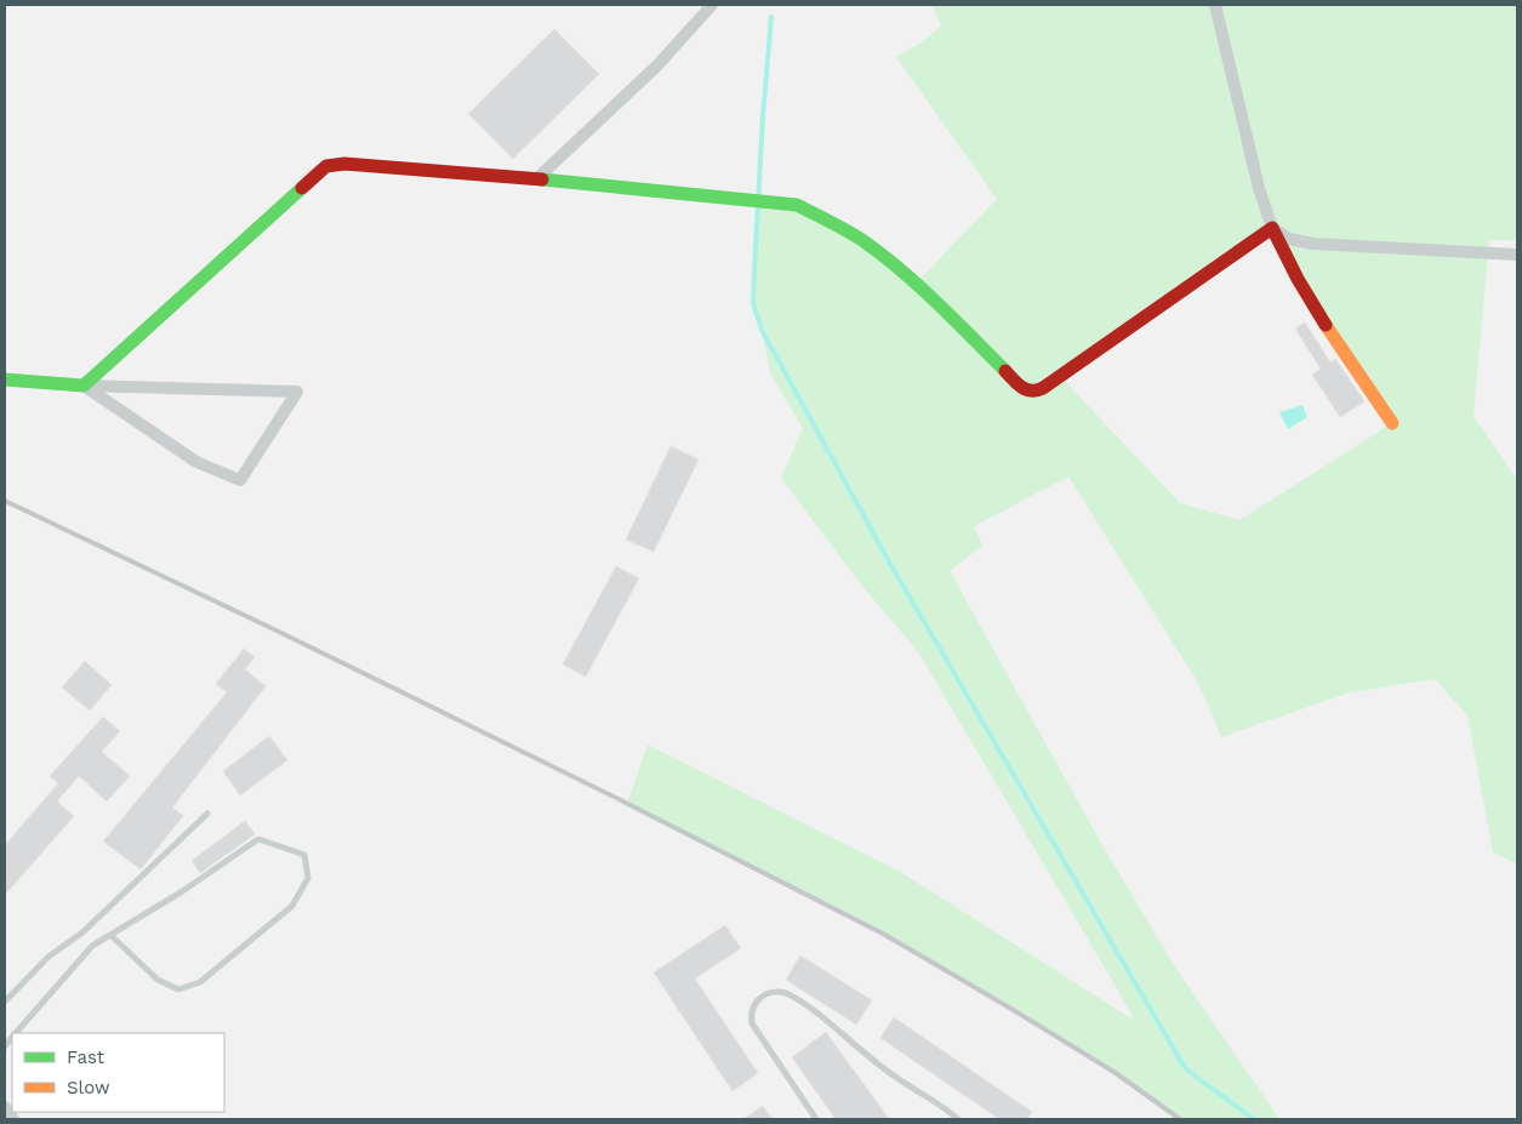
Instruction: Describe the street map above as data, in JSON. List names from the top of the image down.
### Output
{
  "legend": ["Fast", "Slow"]
}
